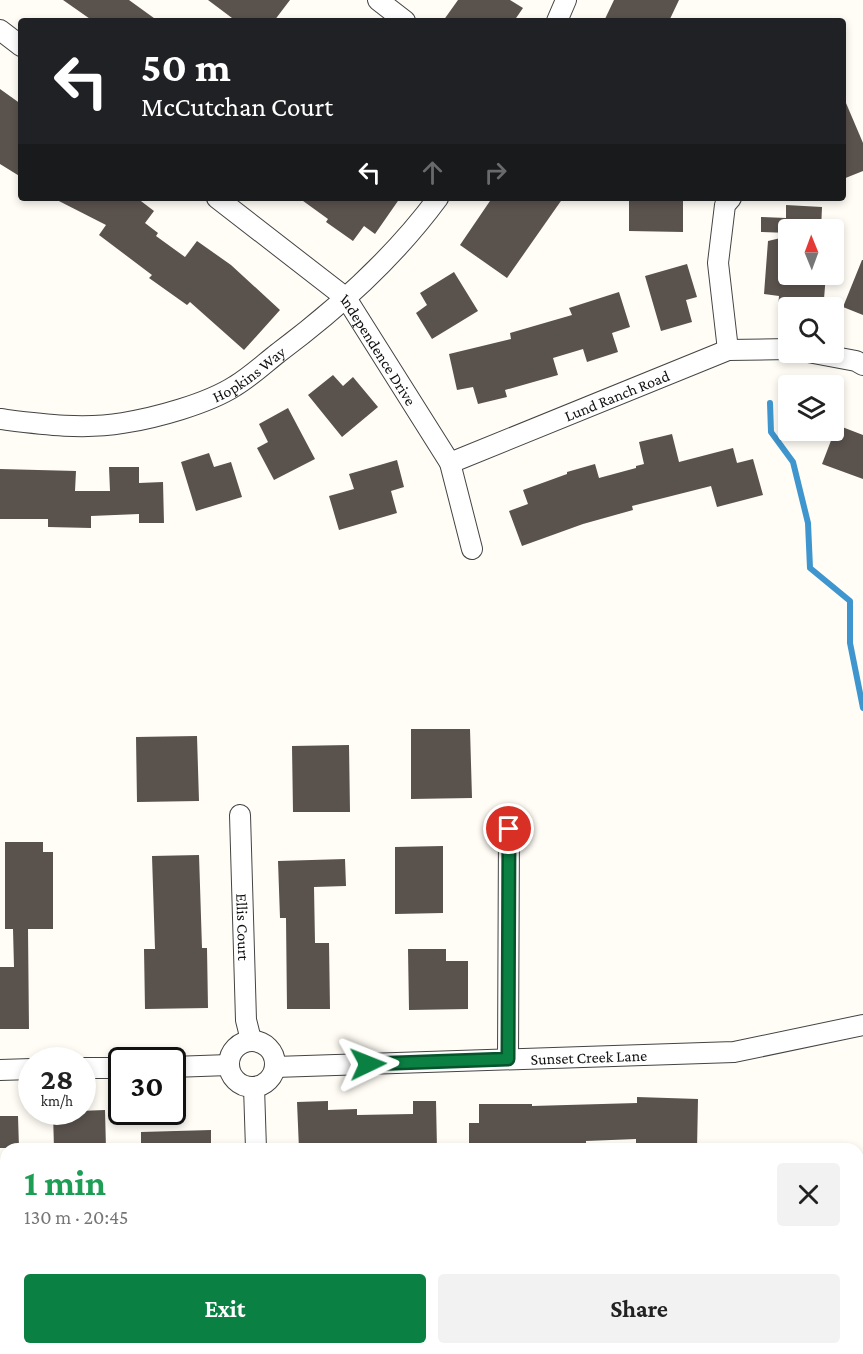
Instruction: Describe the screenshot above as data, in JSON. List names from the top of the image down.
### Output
{
  "streets": {
    "street": [
      "Independence Drive",
      "Hopkins Way",
      "Lund Ranch Road",
      "Ellis Court",
      "Sunset Creek Lane"
    ]
  },
  "crossings": [
    ["Independence Drive", "Hopkins Way"],
    ["Independence Drive", "Lund Ranch Road"],
    ["Ellis Court", "Sunset Creek Lane"]
  ],
  "north": "top",
  "page": {
    "turn": ["50 m", "McCutchan Court"],
    "speed": "28 km/h",
    "limit": "30",
    "heading": ["1 min", "130 m · 20:45"],
    "buttons": ["Exit", "Share"]
  }
}
